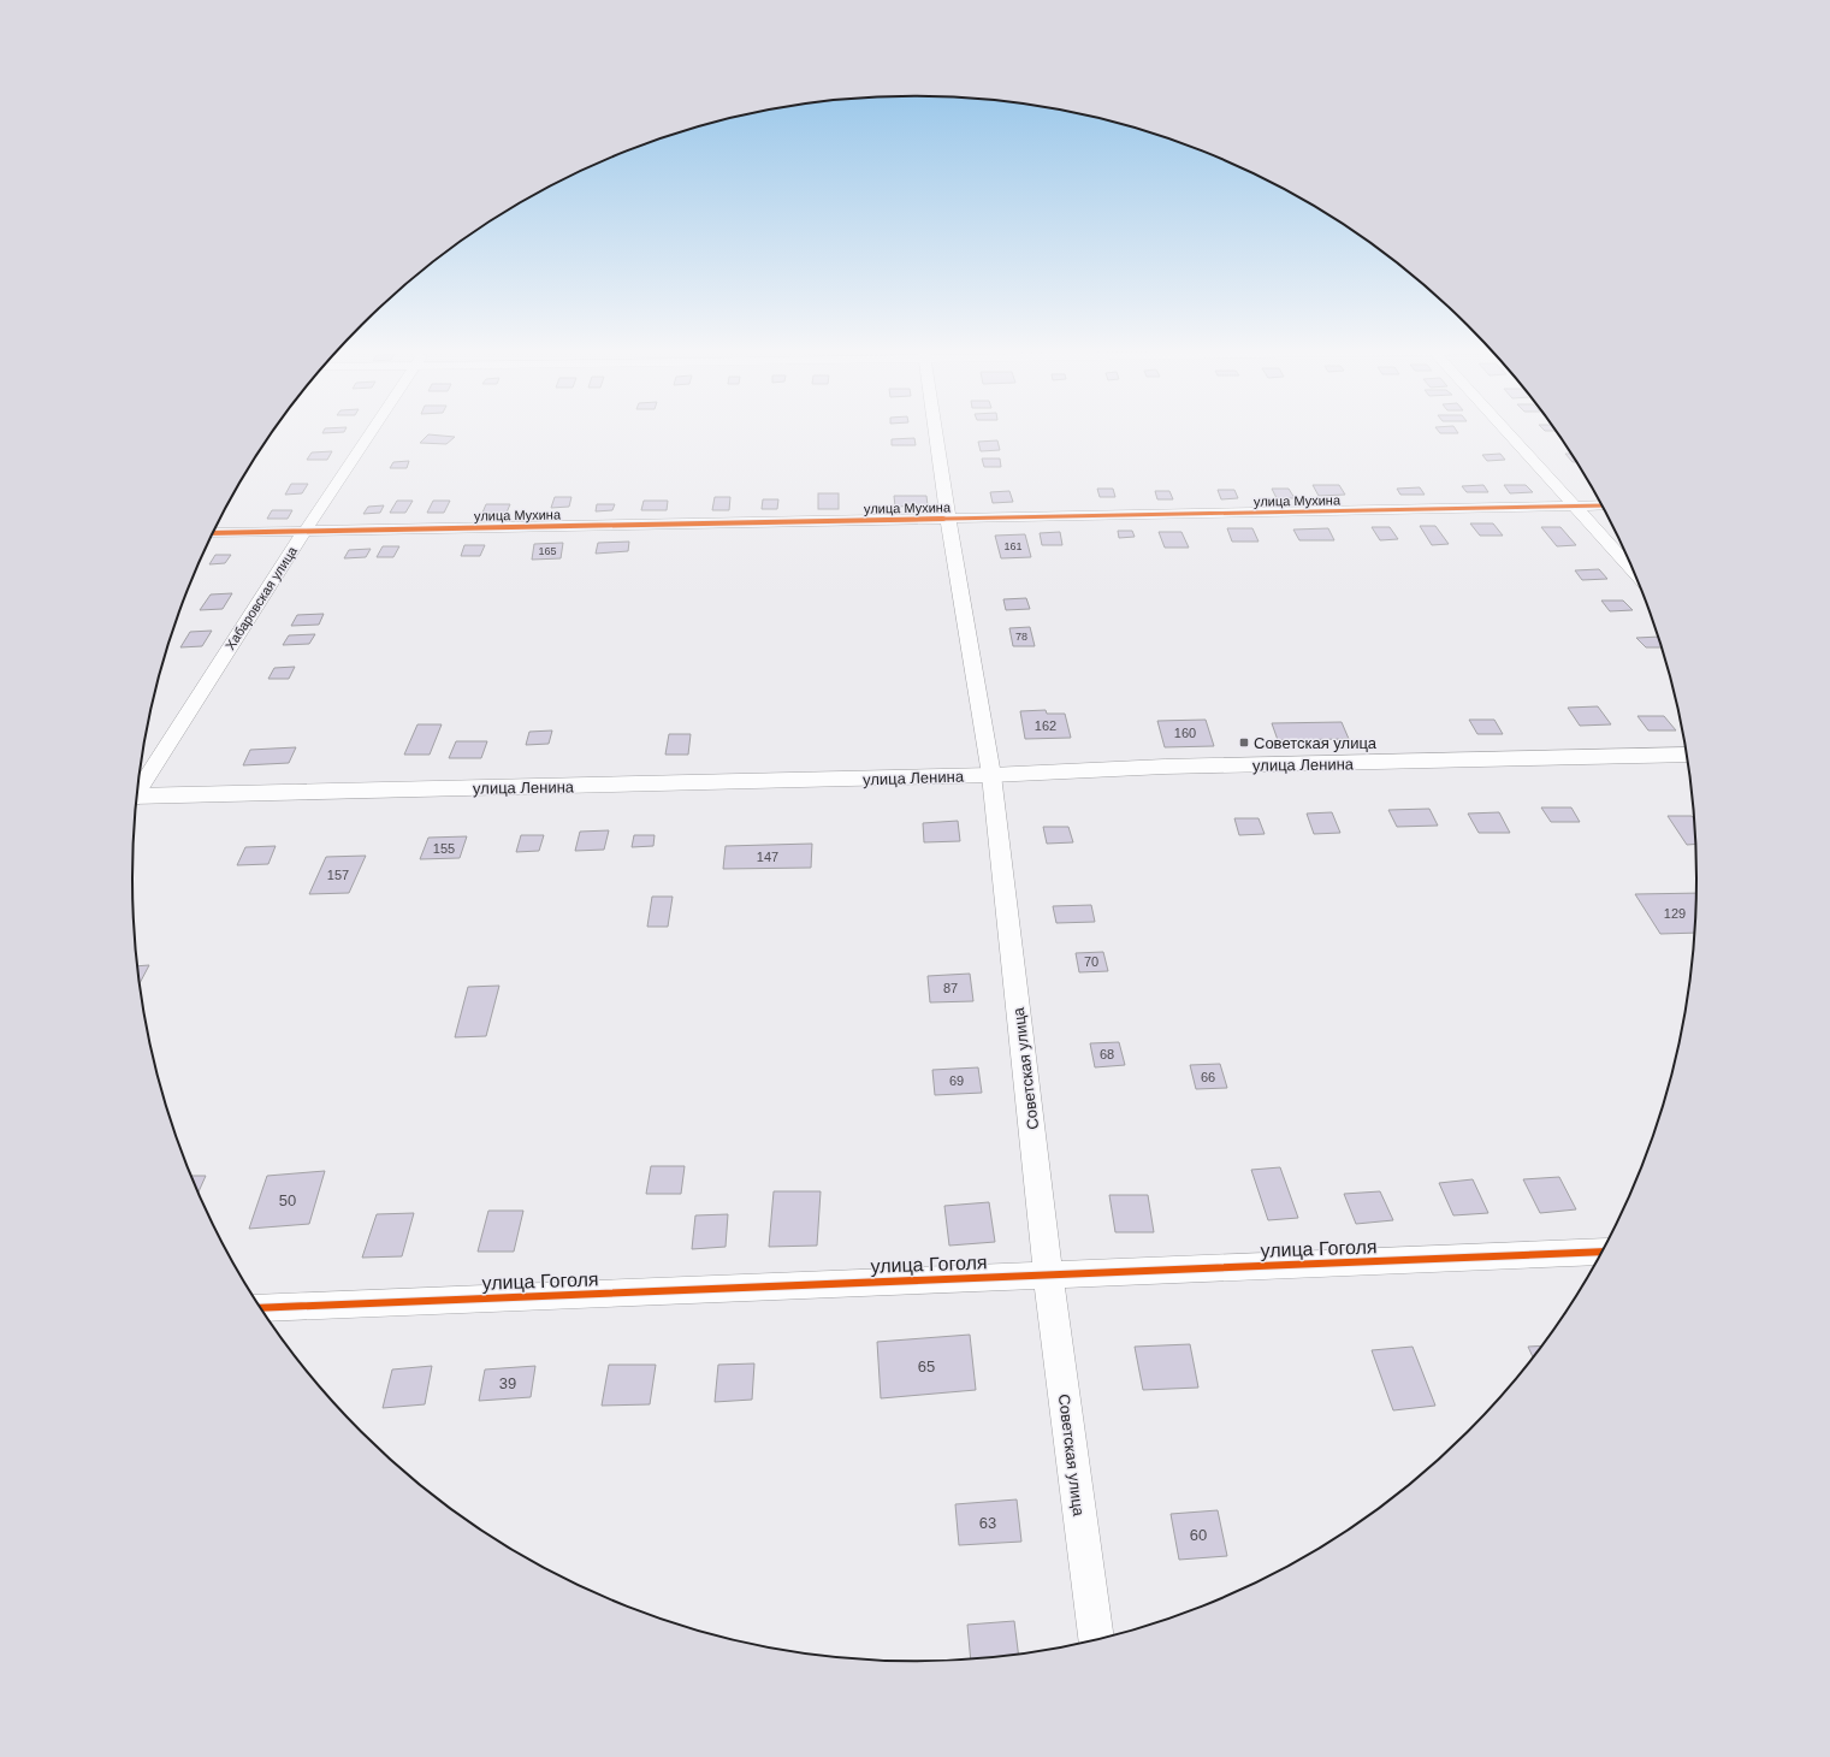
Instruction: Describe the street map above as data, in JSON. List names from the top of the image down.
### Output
{
  "streets": {
    "main road": ["улица Ленина"],
    "street": [
      "улица Мухина",
      "Хабаровская улица",
      "Советская улица",
      "улица Гоголя"
    ]
  },
  "crossings": [
    ["улица Мухина", "Хабаровская улица"],
    ["улица Мухина", "Советская улица"],
    ["улица Ленина", "Советская улица"],
    ["Советская улица", "улица Гоголя"]
  ],
  "places": {
    "transit": ["Советская улица"]
  },
  "house_numbers": [
    "161",
    "165",
    "78",
    "162",
    "160",
    "155",
    "147",
    "157",
    "129",
    "70",
    "87",
    "68",
    "66",
    "69",
    "50",
    "65",
    "39",
    "63",
    "60"
  ]
}
